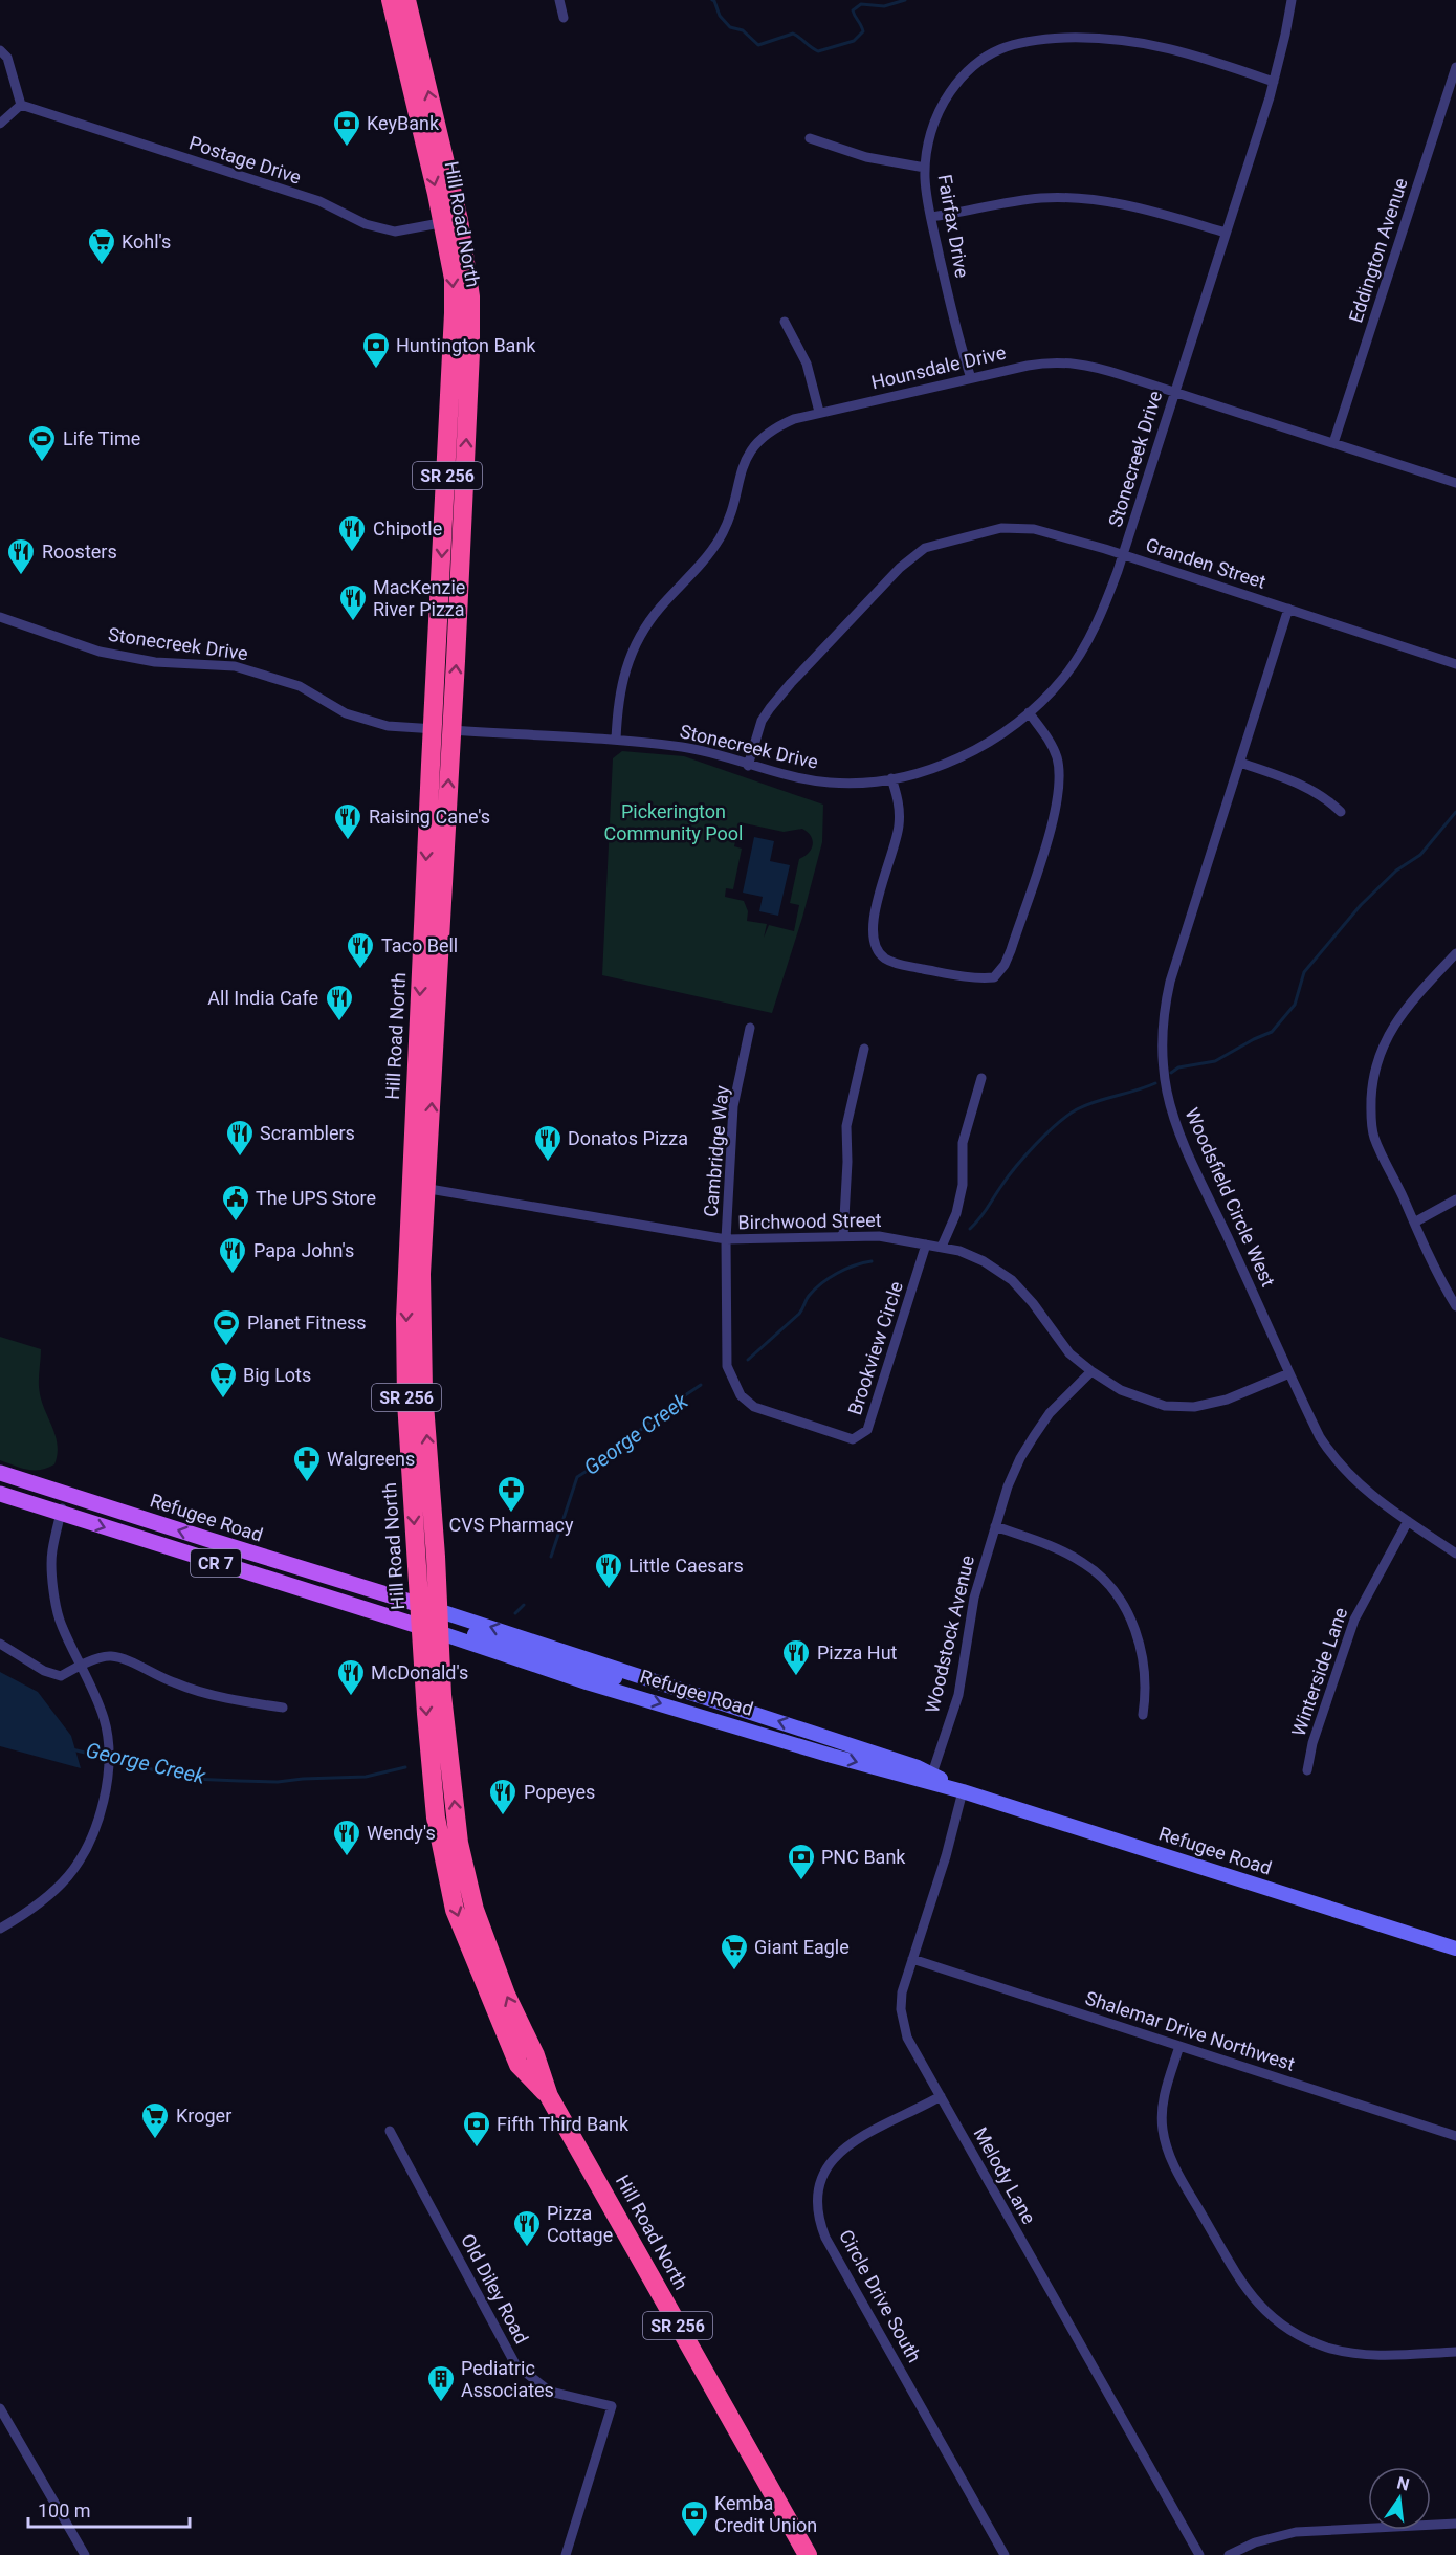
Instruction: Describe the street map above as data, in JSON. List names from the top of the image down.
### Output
{
  "streets": {
    "highway": ["Hill Road North", "SR 256"],
    "main road": ["Refugee Road", "CR 7"],
    "street": [
      "Postage Drive",
      "Fairfax Drive",
      "Eddington Avenue",
      "Hounsdale Drive",
      "Stonecreek Drive",
      "Granden Street",
      "Cambridge Way",
      "Woodsfield Circle West",
      "Birchwood Street",
      "Brookview Circle",
      "Woodstock Avenue",
      "Winterside Lane",
      "Shalemar Drive Northwest",
      "Melody Lane",
      "Old Diley Road",
      "Circle Drive South"
    ]
  },
  "crossings": [
    ["Postage Drive", "Hill Road North"],
    ["Hill Road North", "Stonecreek Drive"],
    ["Hill Road North", "Birchwood Street"],
    ["Hill Road North", "Refugee Road"],
    ["Fairfax Drive", "Hounsdale Drive"],
    ["Fairfax Drive", "Stonecreek Drive"],
    ["Eddington Avenue", "Hounsdale Drive"],
    ["Hounsdale Drive", "Stonecreek Drive"],
    ["Stonecreek Drive", "Granden Street"],
    ["Granden Street", "Woodsfield Circle West"],
    ["Cambridge Way", "Birchwood Street"],
    ["Cambridge Way", "Brookview Circle"],
    ["Woodsfield Circle West", "Birchwood Street"],
    ["Woodsfield Circle West", "Winterside Lane"],
    ["Birchwood Street", "Brookview Circle"],
    ["Birchwood Street", "Woodstock Avenue"],
    ["Refugee Road", "Woodstock Avenue"],
    ["Refugee Road", "Melody Lane"],
    ["Shalemar Drive Northwest", "Melody Lane"],
    ["Melody Lane", "Circle Drive South"]
  ],
  "water": ["George Creek"],
  "parks": ["Pickerington Community Pool"],
  "places": {
    "bank": [
      "KeyBank",
      "Huntington Bank",
      "PNC Bank",
      "Fifth Third Bank",
      "Kemba Credit Union"
    ],
    "supermarket": [
      "Kohl's",
      "Big Lots",
      "Giant Eagle",
      "Kroger"
    ],
    "sports": ["Life Time", "Planet Fitness"],
    "restaurant": [
      "Chipotle",
      "Roosters",
      "MacKenzie River Pizza",
      "Raising Cane's",
      "Taco Bell",
      "All India Cafe",
      "Scramblers",
      "Donatos Pizza",
      "Papa John's",
      "Little Caesars",
      "Pizza Hut",
      "McDonald's",
      "Popeyes",
      "Wendy's",
      "Pizza Cottage"
    ],
    "public building": ["The UPS Store"],
    "pharmacy": ["Walgreens", "CVS Pharmacy"],
    "building": ["Pediatric Associates"]
  },
  "scale_bar": "100 m",
  "north": "top"
}
